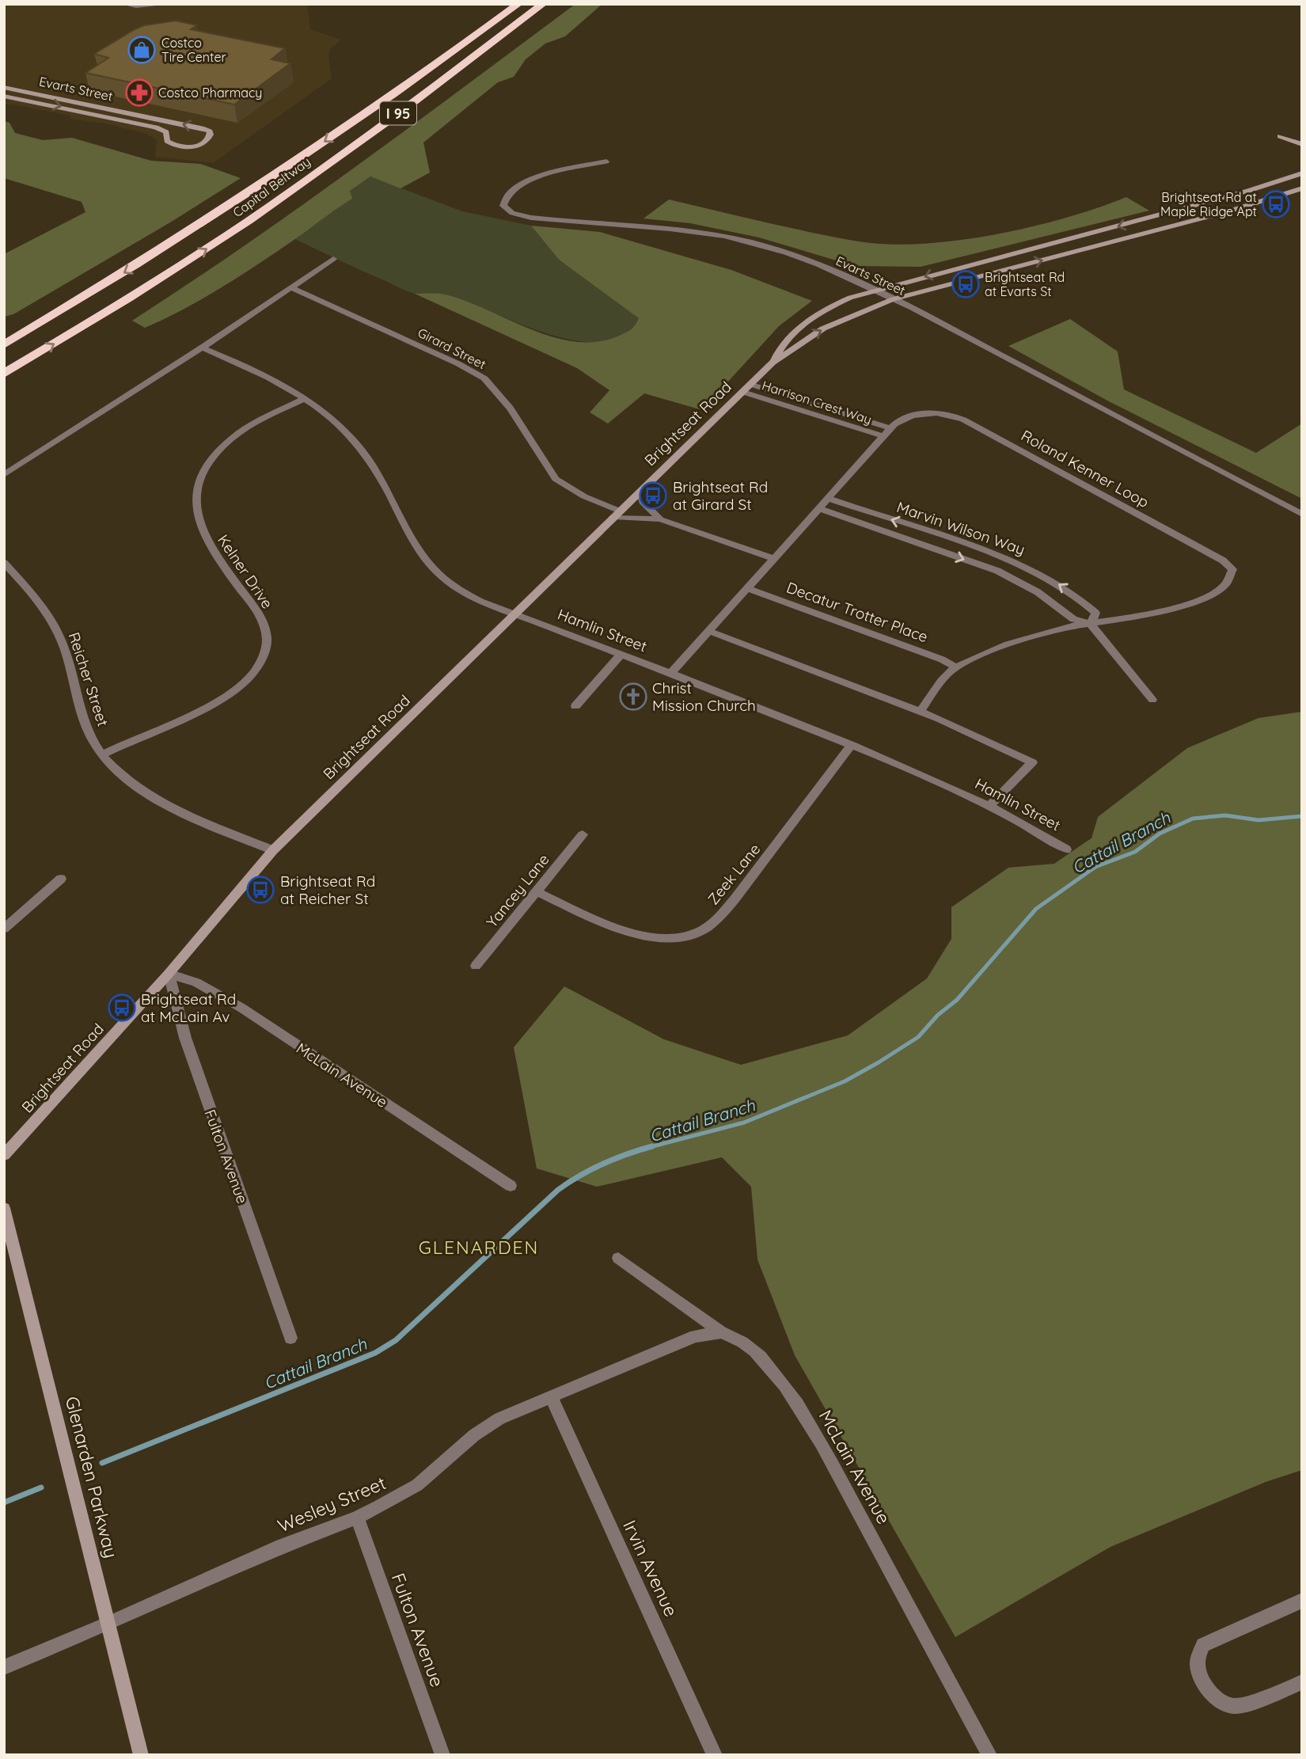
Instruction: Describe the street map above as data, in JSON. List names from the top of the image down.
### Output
{
  "streets": {
    "highway": ["I 95", "Capital Beltway"],
    "street": [
      "Evarts Street",
      "Girard Street",
      "Harrison Crest Way",
      "Brightseat Road",
      "Roland Kenner Loop",
      "Marvin Wilson Way",
      "Kelner Drive",
      "Decatur Trotter Place",
      "Hamlin Street",
      "Reicher Street",
      "Zeek Lane",
      "Yancey Lane",
      "McLain Avenue",
      "Fulton Avenue",
      "Glenarden Parkway",
      "Wesley Street",
      "Irvin Avenue"
    ]
  },
  "crossings": [
    ["Evarts Street", "Brightseat Road"],
    ["Girard Street", "Brightseat Road"],
    ["Girard Street", "Roland Kenner Loop"],
    ["Harrison Crest Way", "Brightseat Road"],
    ["Harrison Crest Way", "Roland Kenner Loop"],
    ["Brightseat Road", "Hamlin Street"],
    ["Brightseat Road", "Reicher Street"],
    ["Brightseat Road", "McLain Avenue"],
    ["Brightseat Road", "Fulton Avenue"],
    ["Roland Kenner Loop", "Marvin Wilson Way"],
    ["Roland Kenner Loop", "Decatur Trotter Place"],
    ["Roland Kenner Loop", "Hamlin Street"],
    ["Kelner Drive", "Hamlin Street"],
    ["Kelner Drive", "Reicher Street"],
    ["Hamlin Street", "Zeek Lane"],
    ["Zeek Lane", "Yancey Lane"],
    ["McLain Avenue", "Fulton Avenue"],
    ["McLain Avenue", "Wesley Street"],
    ["Fulton Avenue", "Wesley Street"],
    ["Glenarden Parkway", "Wesley Street"],
    ["Wesley Street", "Irvin Avenue"]
  ],
  "districts": ["GLENARDEN"],
  "water": ["Cattail Branch"],
  "places": {
    "shop": ["Costco Tire Center"],
    "pharmacy": ["Costco Pharmacy"],
    "bus stop": [
      "Brightseat Rd at Maple Ridge Apt",
      "Brightseat Rd at Evarts St",
      "Brightseat Rd at Girard St",
      "Brightseat Rd at Reicher St",
      "Brightseat Rd at McLain Av"
    ],
    "church": ["Christ Mission Church"]
  }
}
